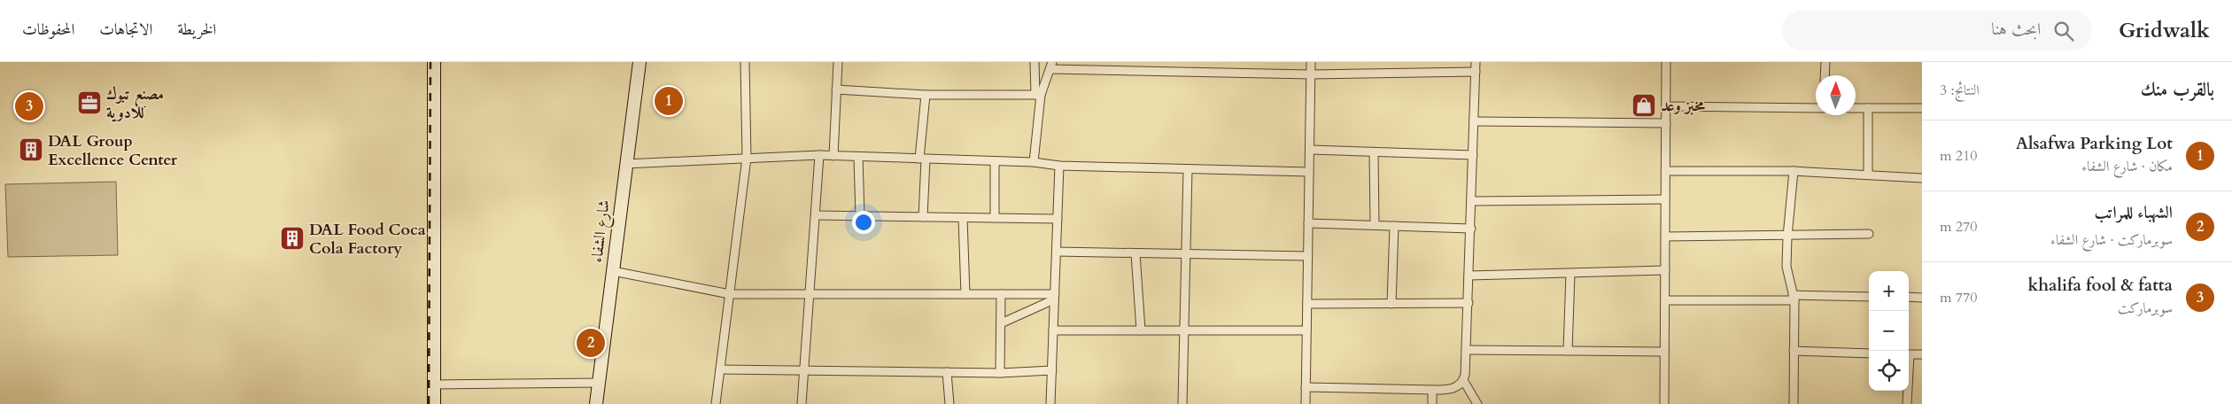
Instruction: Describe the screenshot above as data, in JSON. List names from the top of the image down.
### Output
{
  "streets": {
    "street": ["شارع الشفاء"]
  },
  "places": {
    "office": ["مصنع تبوك للادوية"],
    "shop": ["مخبز وعد"],
    "building": ["DAL Group Excellence Center", "DAL Food Coca Cola Factory"]
  },
  "north": "top",
  "page": {
    "header": "Gridwalk",
    "search": "ابحث هنا",
    "nav": ["الخريطة", "الاتجاهات", "المحفوظات"],
    "heading": ["بالقرب منك", "النتائج: 3"],
    "pins": ["1", "3", "2"],
    "list": [
      {
        "mark": "1",
        "name": "Alsafwa Parking Lot",
        "note": "مكان · شارع الشفاء",
        "value": "210 m"
      },
      {
        "mark": "2",
        "name": "الشهباء للمراتب",
        "note": "سوبرماركت · شارع الشفاء",
        "value": "270 m"
      },
      {
        "mark": "3",
        "name": "khalifa fool & fatta",
        "note": "سوبرماركت",
        "value": "770 m"
      }
    ],
    "map_buttons": ["+", "−"]
  }
}
